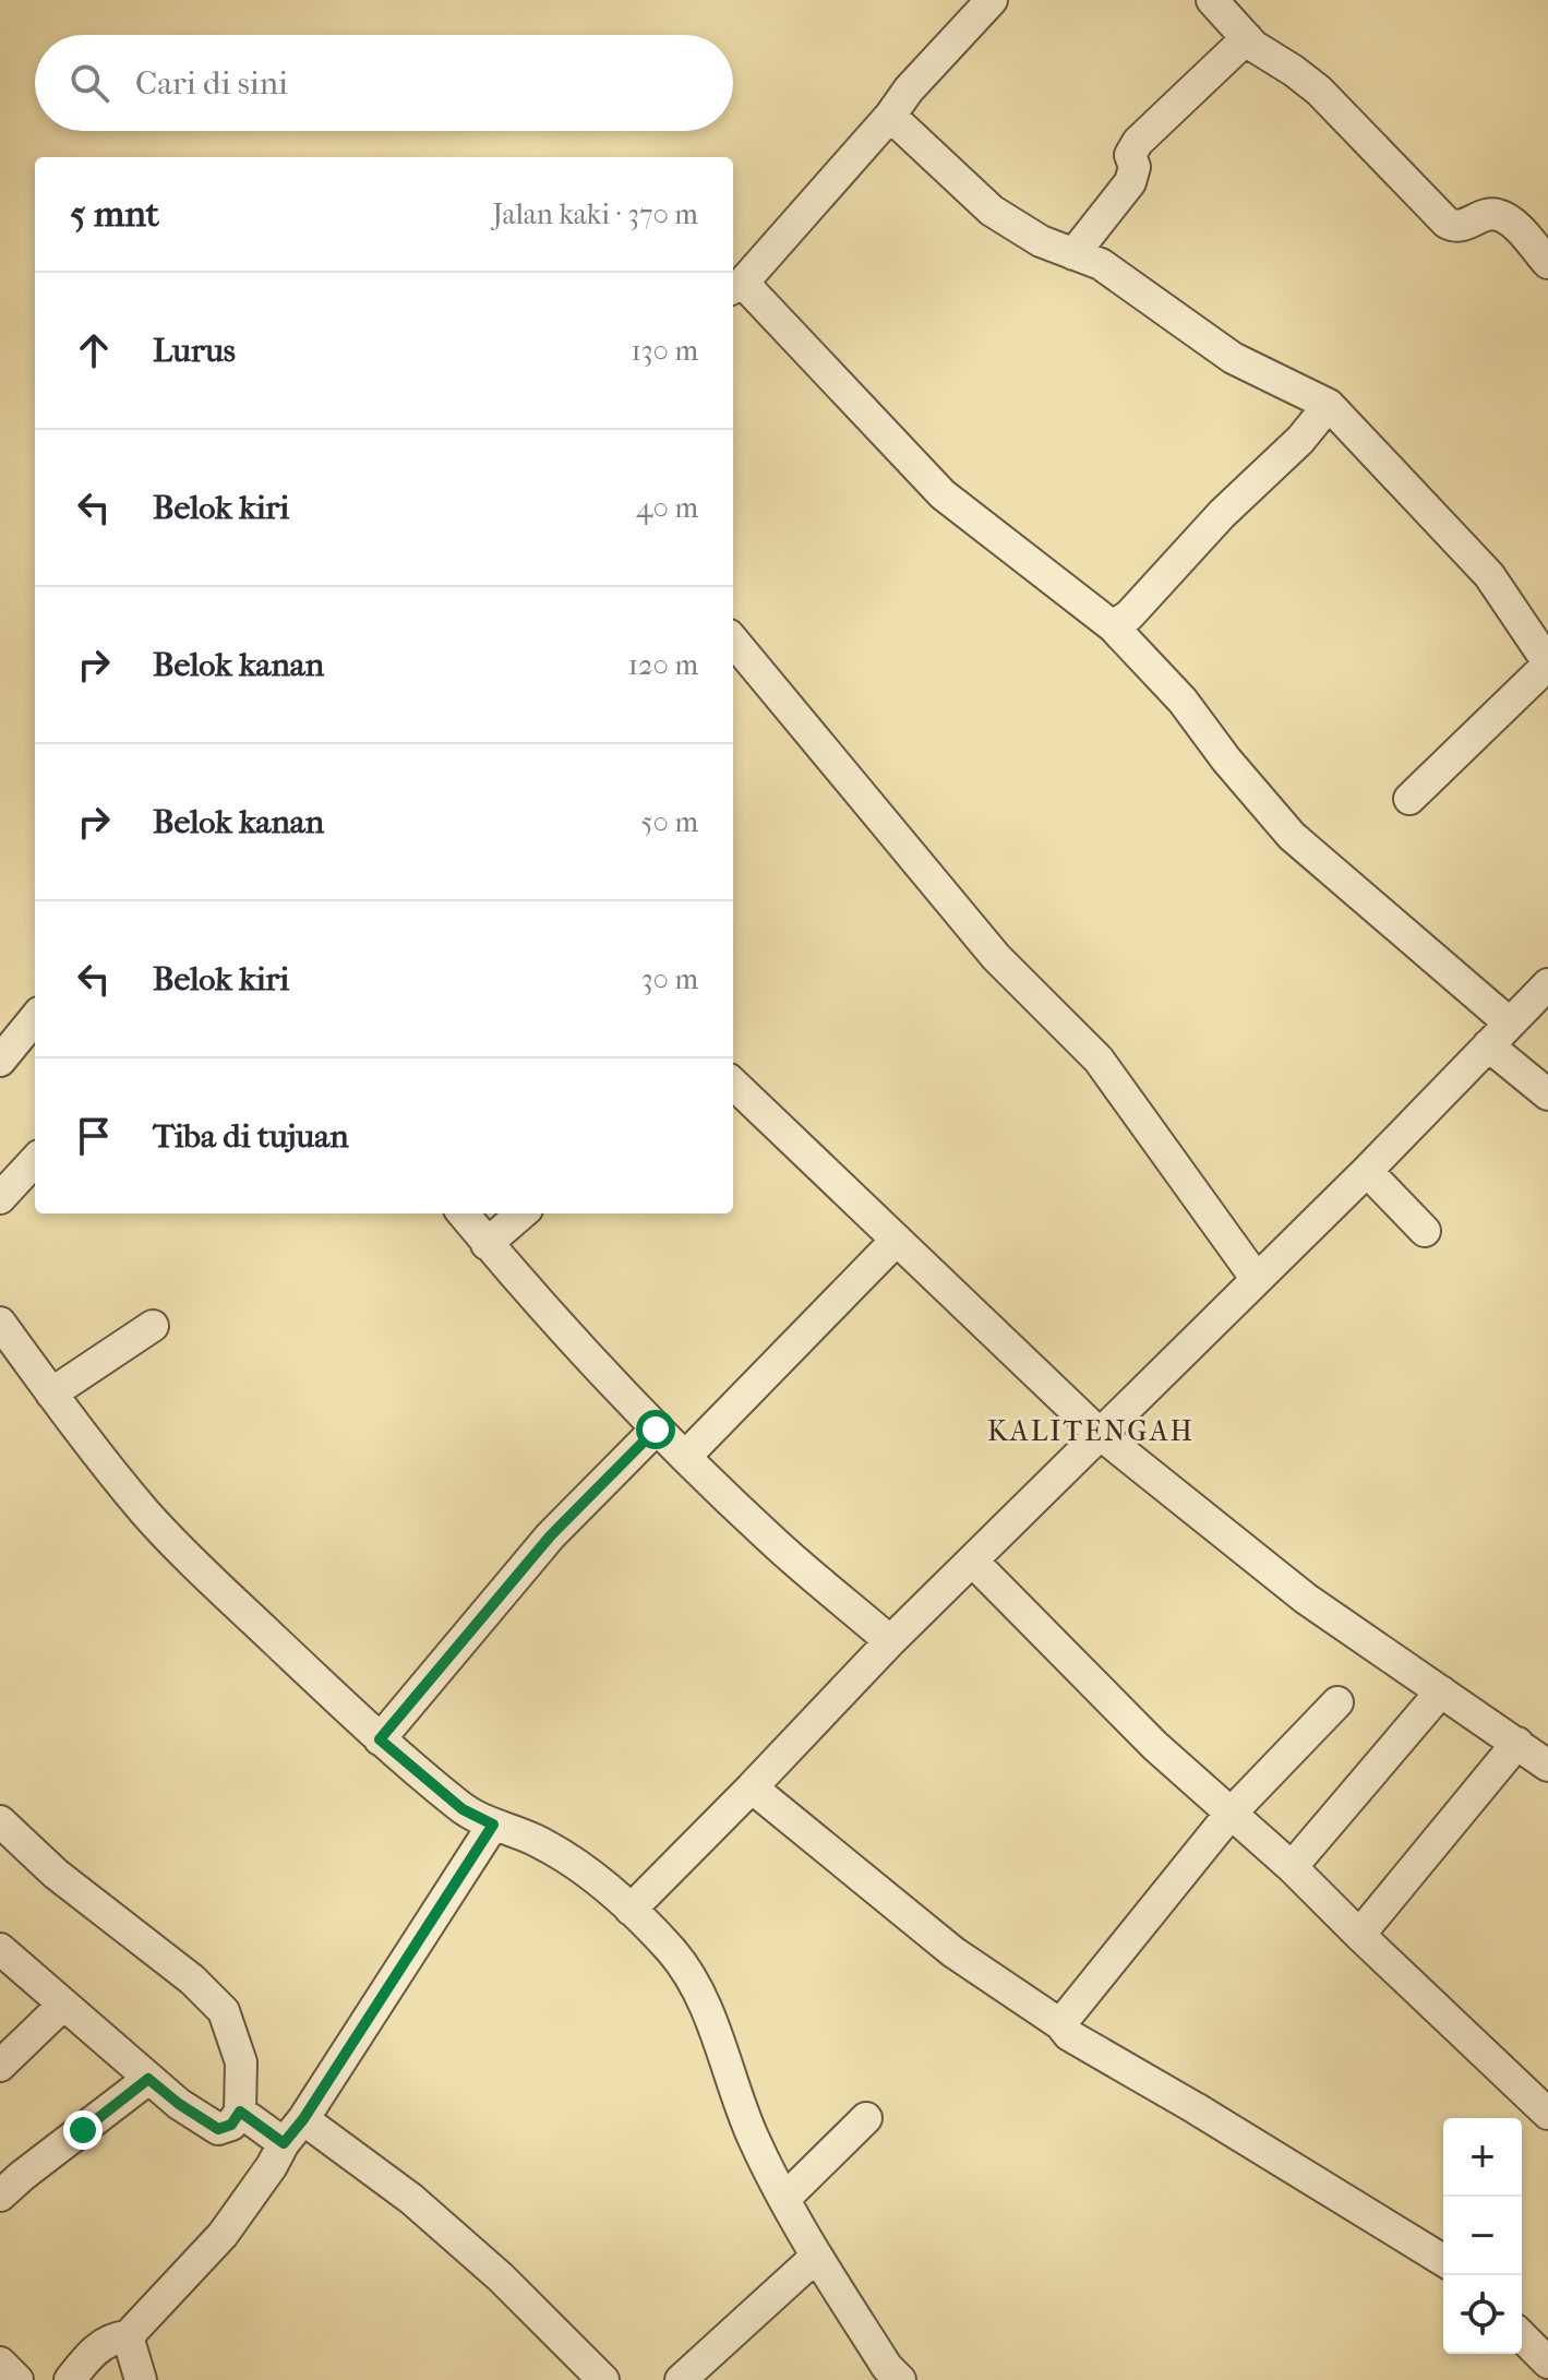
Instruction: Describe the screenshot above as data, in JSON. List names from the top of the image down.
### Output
{
  "districts": ["KALITENGAH"],
  "page": {
    "search": "Cari di sini",
    "heading": ["5 mnt", "Jalan kaki · 370 m"],
    "list": [
      ["Lurus", "130 m"],
      ["Belok kiri", "40 m"],
      ["Belok kanan", "120 m"],
      ["Belok kanan", "50 m"],
      ["Belok kiri", "30 m"],
      "Tiba di tujuan"
    ],
    "map_buttons": ["+", "−"]
  }
}
